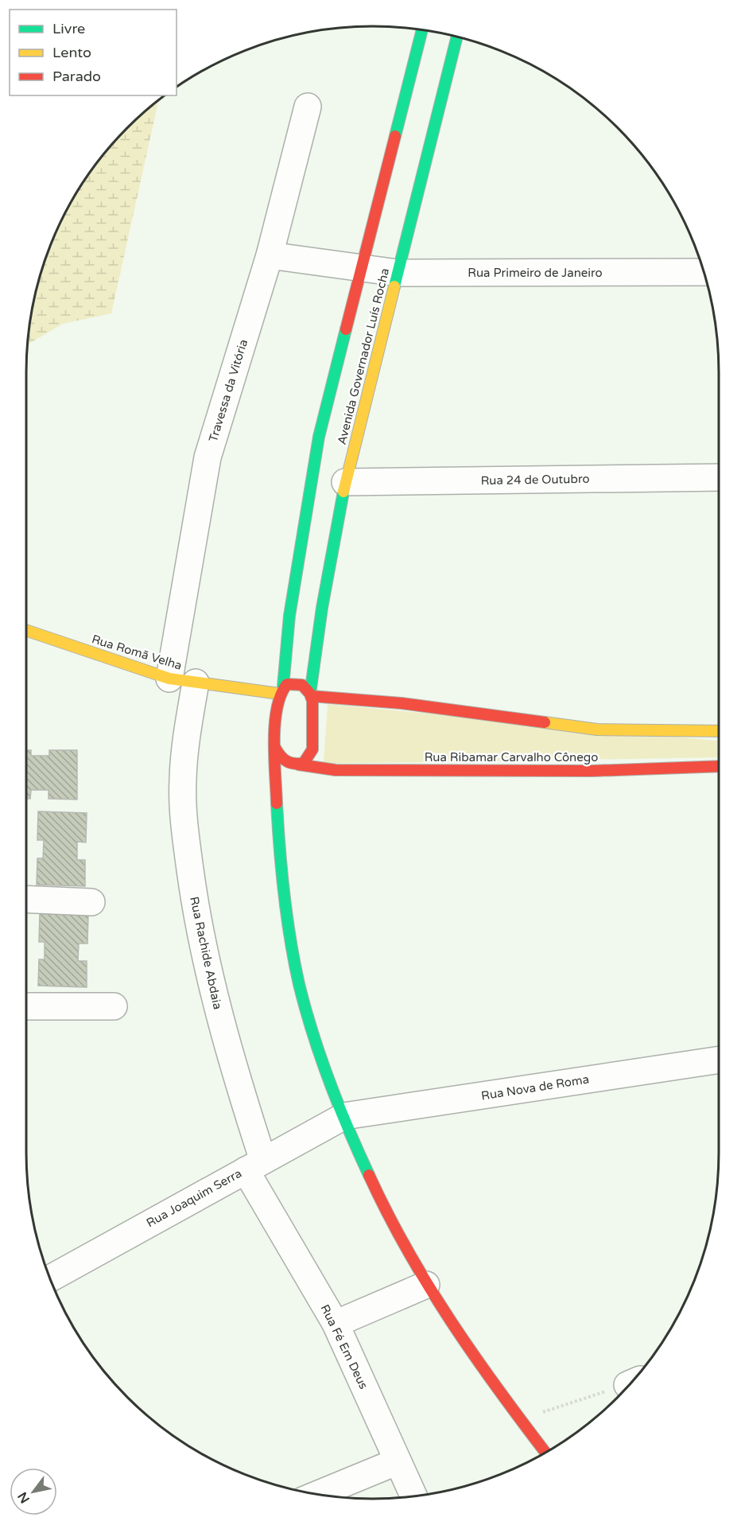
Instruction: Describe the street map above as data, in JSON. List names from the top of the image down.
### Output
{
  "streets": {
    "main road": ["Avenida Governador Luís Rocha", "Rua Romã Velha", "Rua Ribamar Carvalho Cônego"],
    "street": [
      "Rua Primeiro de Janeiro",
      "Travessa da Vitória",
      "Rua 24 de Outubro",
      "Rua Rachide Abdaia",
      "Rua Nova de Roma",
      "Rua Joaquim Serra",
      "Rua Fé Em Deus"
    ]
  },
  "crossings": [
    ["Rua Primeiro de Janeiro", "Avenida Governador Luís Rocha"],
    ["Rua Primeiro de Janeiro", "Travessa da Vitória"],
    ["Avenida Governador Luís Rocha", "Rua 24 de Outubro"],
    ["Avenida Governador Luís Rocha", "Rua Romã Velha"],
    ["Avenida Governador Luís Rocha", "Rua Ribamar Carvalho Cônego"],
    ["Travessa da Vitória", "Rua Romã Velha"],
    ["Rua Romã Velha", "Rua Rachide Abdaia"],
    ["Rua Rachide Abdaia", "Rua Joaquim Serra"],
    ["Rua Rachide Abdaia", "Rua Fé Em Deus"],
    ["Rua Nova de Roma", "Rua Joaquim Serra"],
    ["Rua Joaquim Serra", "Rua Fé Em Deus"]
  ],
  "legend": ["Livre", "Lento", "Parado"],
  "north": "bottom left"
}
